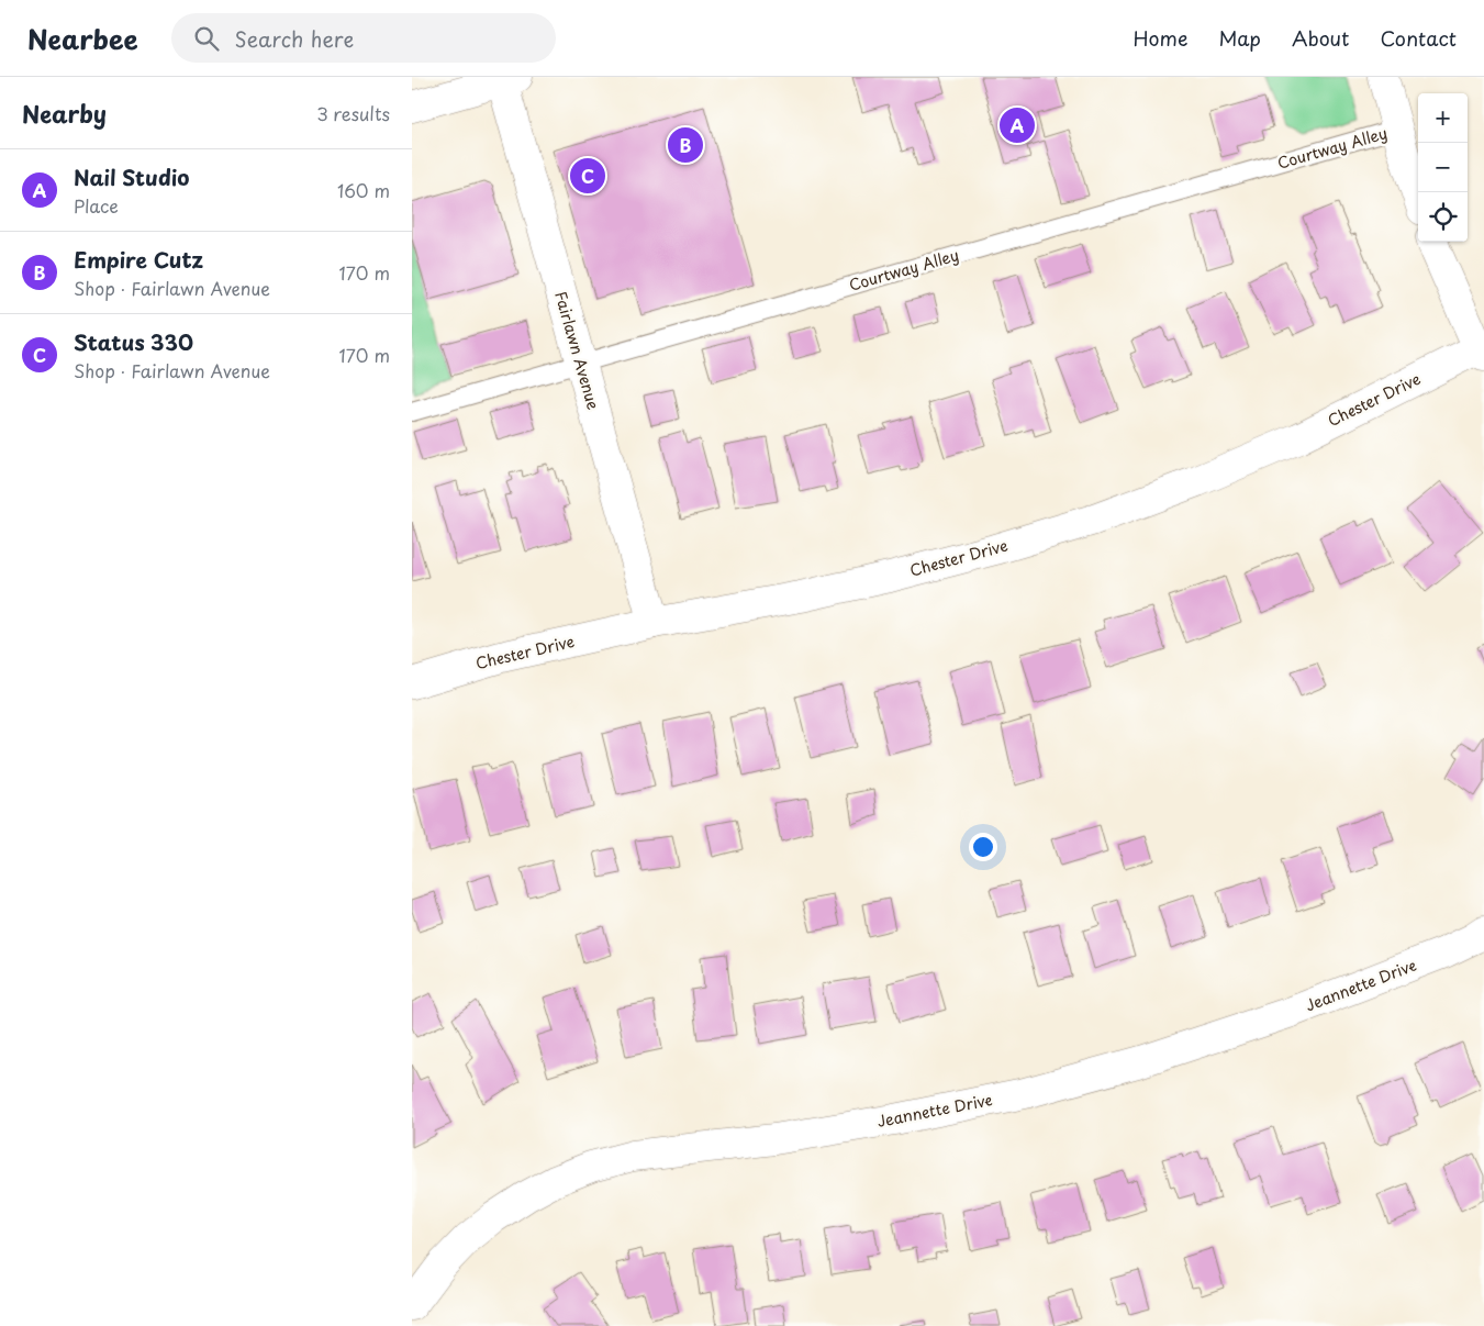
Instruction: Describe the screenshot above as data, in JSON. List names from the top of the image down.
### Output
{
  "streets": {
    "street": ["Fairlawn Avenue", "Chester Drive", "Jeannette Drive"],
    "lane": ["Courtway Alley"]
  },
  "crossings": [
    ["Courtway Alley", "Fairlawn Avenue"],
    ["Fairlawn Avenue", "Chester Drive"]
  ],
  "page": {
    "header": "Nearbee",
    "search": "Search here",
    "nav": [
      "Home",
      "Map",
      "About",
      "Contact"
    ],
    "heading": ["Nearby", "3 results"],
    "map_buttons": ["+", "−"],
    "pins": ["A", "B", "C"],
    "list": [
      {
        "mark": "A",
        "name": "Nail Studio",
        "note": "Place",
        "value": "160 m"
      },
      {
        "mark": "B",
        "name": "Empire Cutz",
        "note": "Shop · Fairlawn Avenue",
        "value": "170 m"
      },
      {
        "mark": "C",
        "name": "Status 330",
        "note": "Shop · Fairlawn Avenue",
        "value": "170 m"
      }
    ]
  }
}
